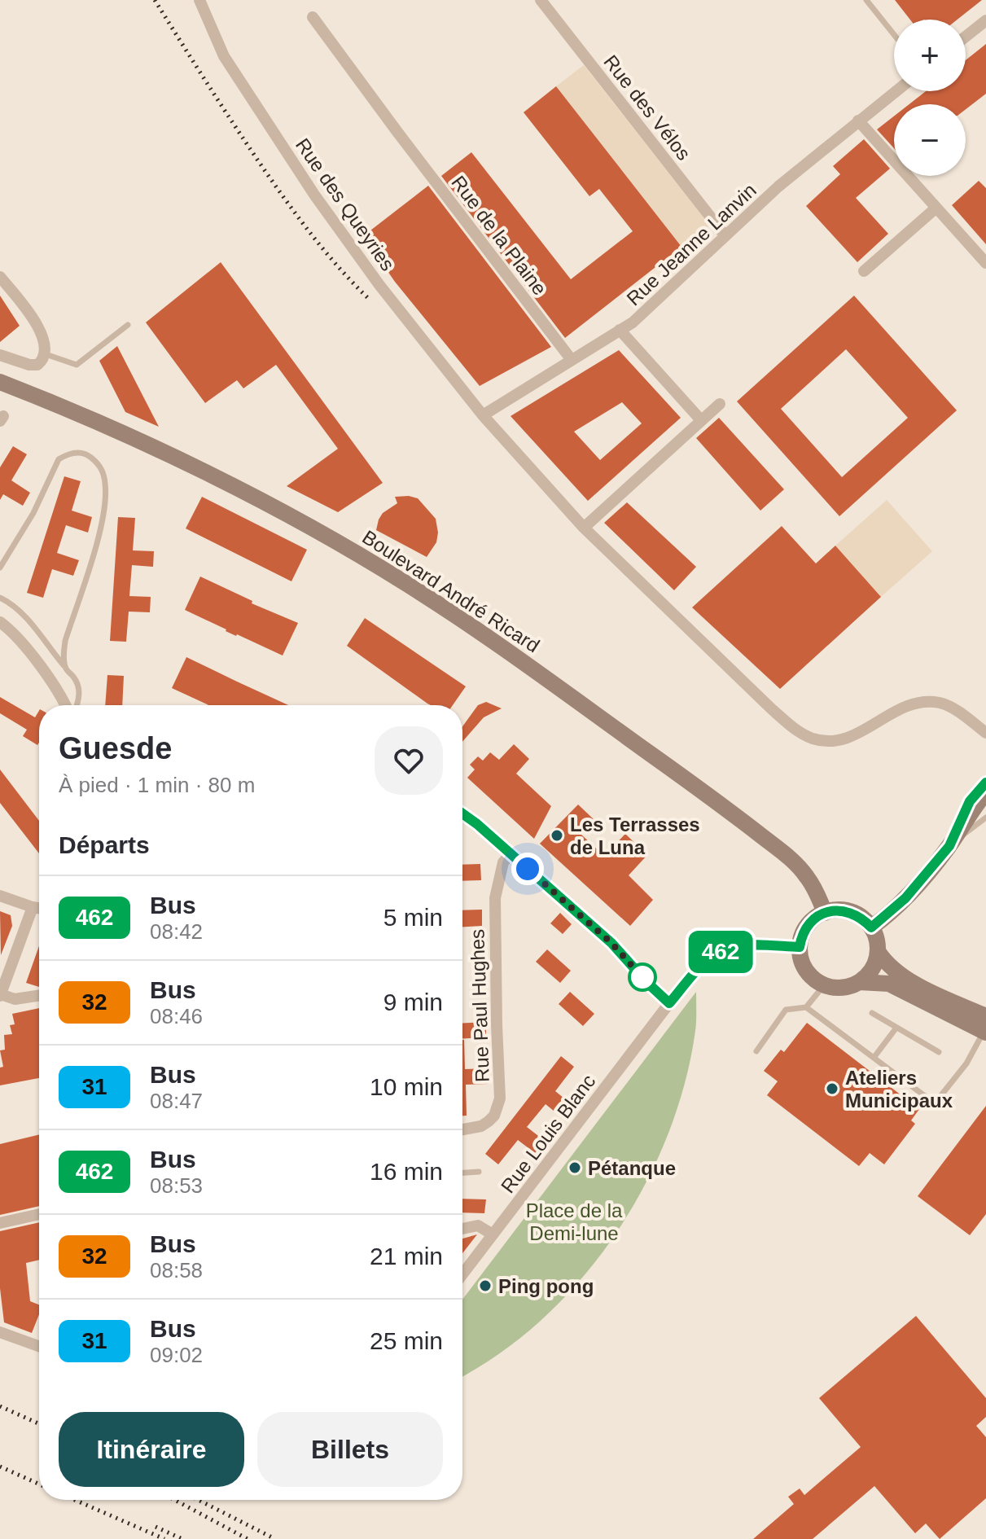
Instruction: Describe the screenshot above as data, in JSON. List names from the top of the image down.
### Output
{
  "streets": {
    "main road": ["Boulevard André Ricard"],
    "street": [
      "Rue des Vélos",
      "Rue des Queyries",
      "Rue de la Plaine",
      "Rue Jeanne Lanvin",
      "Rue Paul Hughes",
      "Rue Louis Blanc"
    ]
  },
  "crossings": [
    ["Rue des Vélos", "Rue Jeanne Lanvin"],
    ["Rue des Queyries", "Rue Jeanne Lanvin"],
    ["Rue de la Plaine", "Rue Jeanne Lanvin"],
    ["Boulevard André Ricard", "Rue Louis Blanc"]
  ],
  "parks": ["Place de la Demi-lune"],
  "places": [
    "Les Terrasses de Luna",
    "Ateliers Municipaux",
    "Pétanque",
    "Ping pong"
  ],
  "lines": ["bus line 462"],
  "page": {
    "on_map": "462",
    "map_buttons": ["+", "−"],
    "heading": [
      ["Guesde", "À pied · 1 min · 80 m"],
      "Départs"
    ],
    "list": [
      {
        "mark": "462",
        "name": "Bus",
        "note": "08:42",
        "value": "5 min"
      },
      {
        "mark": "32",
        "name": "Bus",
        "note": "08:46",
        "value": "9 min"
      },
      {
        "mark": "31",
        "name": "Bus",
        "note": "08:47",
        "value": "10 min"
      },
      {
        "mark": "462",
        "name": "Bus",
        "note": "08:53",
        "value": "16 min"
      },
      {
        "mark": "32",
        "name": "Bus",
        "note": "08:58",
        "value": "21 min"
      },
      {
        "mark": "31",
        "name": "Bus",
        "note": "09:02",
        "value": "25 min"
      }
    ],
    "buttons": ["Itinéraire", "Billets"]
  }
}
